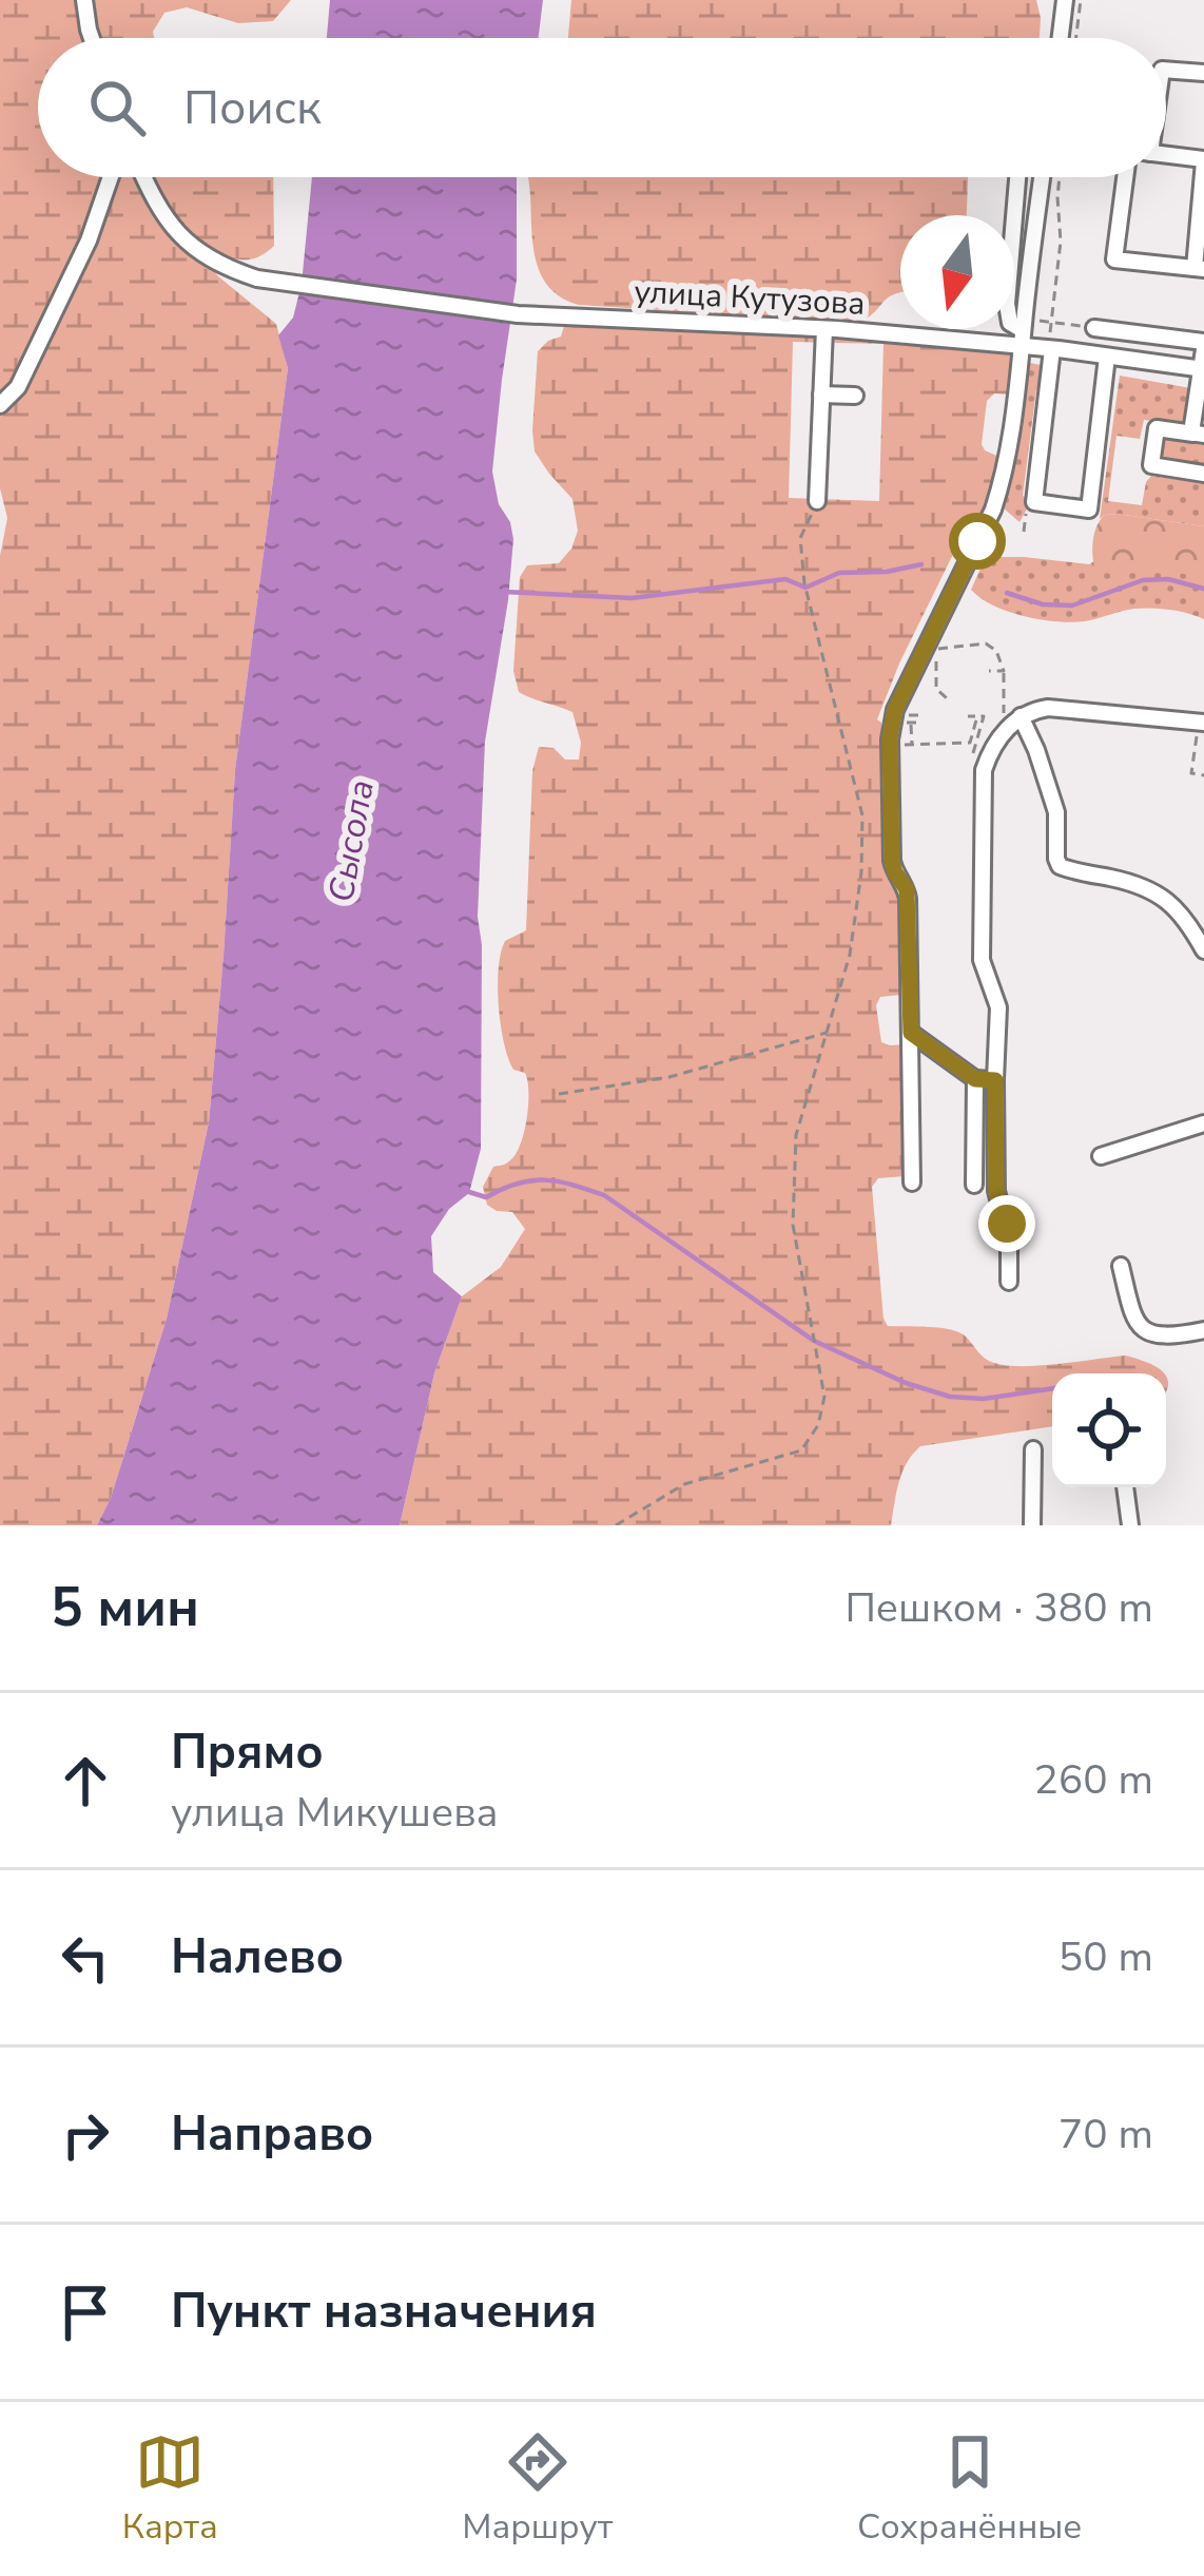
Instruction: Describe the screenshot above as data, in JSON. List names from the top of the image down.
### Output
{
  "streets": {
    "street": ["улица Кутузова"]
  },
  "water": ["Сысола"],
  "north": "bottom",
  "page": {
    "search": "Поиск",
    "heading": ["5 мин", "Пешком · 380 m"],
    "list": [
      ["Прямо", "улица Микушева", "260 m"],
      ["Налево", "50 m"],
      ["Направо", "70 m"],
      "Пункт назначения"
    ],
    "nav": ["Карта", "Маршрут", "Сохранённые"]
  }
}
